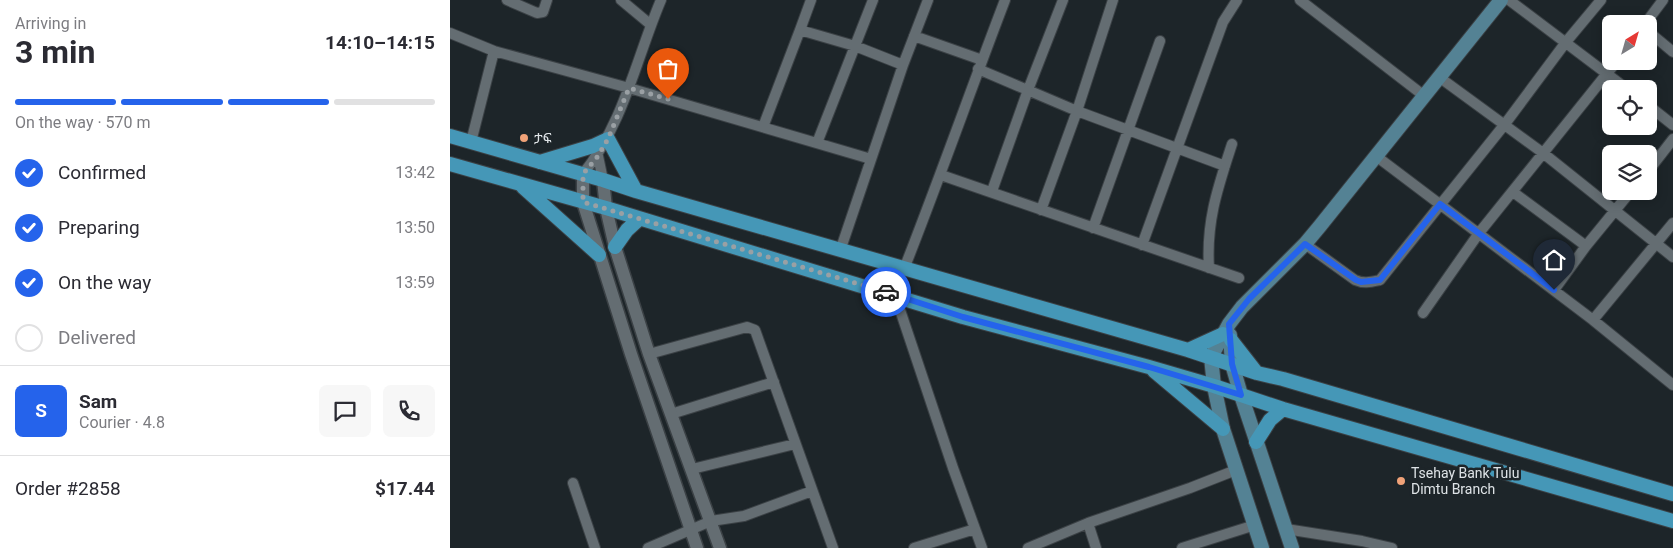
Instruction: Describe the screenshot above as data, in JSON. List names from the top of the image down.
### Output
{
  "places": ["ታፍ", "Tsehay Bank Tulu Dimtu Branch"],
  "north": "top right",
  "page": {
    "heading": ["3 min", "Arriving in", "14:10–14:15"],
    "panel": [
      "Sam",
      "Courier · 4.8",
      "Order #2858",
      "$17.44"
    ],
    "bar": "On the way · 570 m",
    "list": [
      ["Confirmed", "13:42"],
      ["Preparing", "13:50"],
      ["On the way", "13:59"],
      "Delivered"
    ],
    "round": "S"
  }
}
